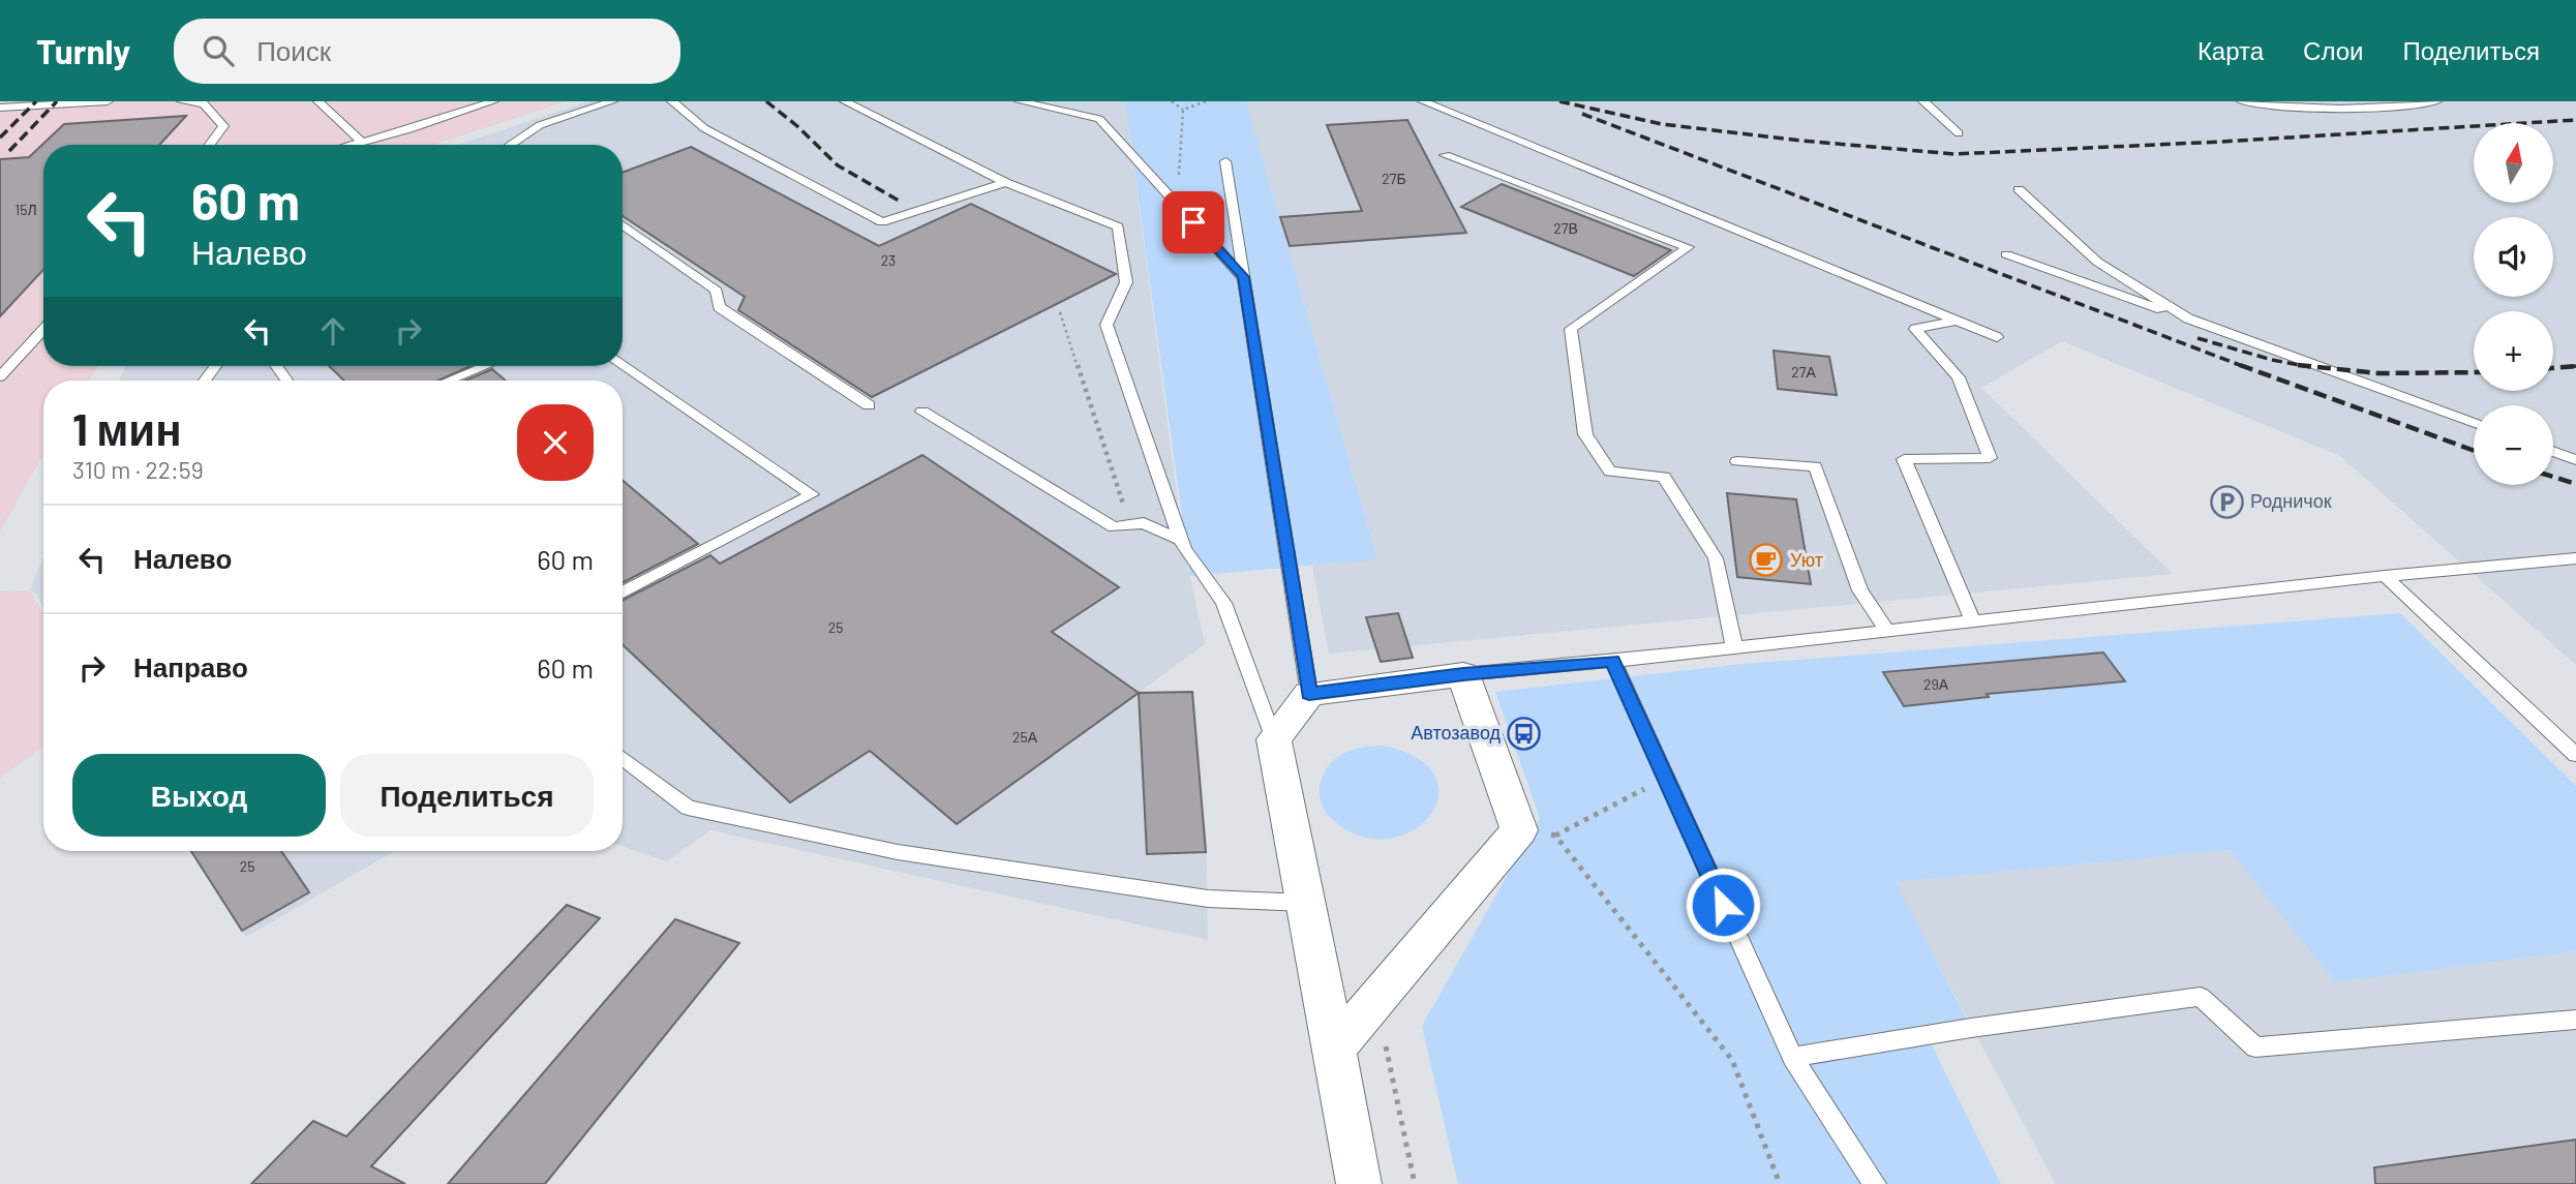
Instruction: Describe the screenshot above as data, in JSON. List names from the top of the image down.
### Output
{
  "places": {
    "parking": ["Родничок"],
    "cafe": ["Уют"],
    "bus stop": ["Автозавод"]
  },
  "house_numbers": [
    "27Б",
    "15Л",
    "27В",
    "23",
    "27А",
    "25",
    "29А",
    "25А",
    "25"
  ],
  "north": "top",
  "page": {
    "header": "Turnly",
    "search": "Поиск",
    "nav": ["Карта", "Слои", "Поделиться"],
    "map_buttons": ["+", "−"],
    "turn": ["60 m", "Налево"],
    "heading": ["1 мин", "310 m · 22:59"],
    "list": [
      {
        "name": "Налево",
        "value": "60 m"
      },
      {
        "name": "Направо",
        "value": "60 m"
      }
    ],
    "buttons": ["Выход", "Поделиться"]
  }
}
